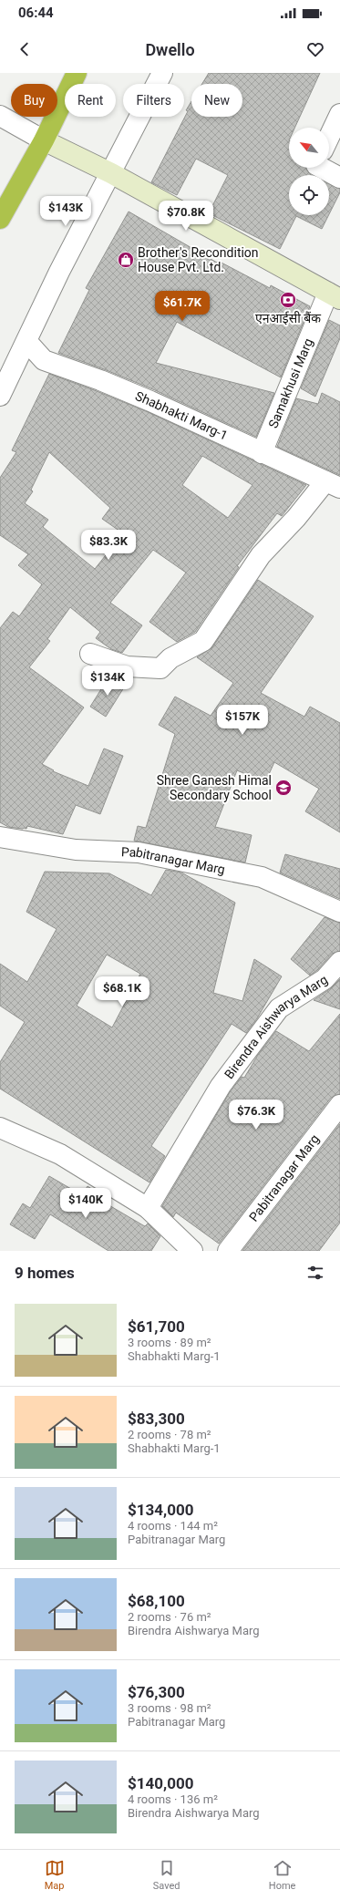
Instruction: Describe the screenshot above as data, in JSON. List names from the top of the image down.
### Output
{
  "streets": {
    "main road": ["Samakhusi Marg"],
    "street": ["Shabhakti Marg-1", "Pabitranagar Marg", "Birendra Aishwarya Marg"]
  },
  "crossings": [
    ["Samakhusi Marg", "Shabhakti Marg-1"]
  ],
  "places": {
    "shop": ["Brother's Recondition House Pvt. Ltd."],
    "bank": ["एनआईसी बैंक"],
    "school or university": ["Shree Ganesh Himal Secondary School"]
  },
  "north": "top left",
  "page": {
    "status": "06:44",
    "header": "Dwello",
    "chip": [
      "Buy",
      "Rent",
      "Filters",
      "New"
    ],
    "price": [
      "$143K",
      "$70.8K",
      "$61.7K",
      "$83.3K",
      "$134K",
      "$157K",
      "$68.1K",
      "$76.3K",
      "$140K"
    ],
    "heading": "9 homes",
    "list": [
      {
        "name": "$61,700",
        "note": "3 rooms · 89 m² · Shabhakti Marg-1"
      },
      {
        "name": "$83,300",
        "note": "2 rooms · 78 m² · Shabhakti Marg-1"
      },
      {
        "name": "$134,000",
        "note": "4 rooms · 144 m² · Pabitranagar Marg"
      },
      {
        "name": "$68,100",
        "note": "2 rooms · 76 m² · Birendra Aishwarya Marg"
      },
      {
        "name": "$76,300",
        "note": "3 rooms · 98 m² · Pabitranagar Marg"
      },
      {
        "name": "$140,000",
        "note": "4 rooms · 136 m² · Birendra Aishwarya Marg"
      }
    ],
    "tabs": ["Map", "Saved", "Home"]
  }
}
